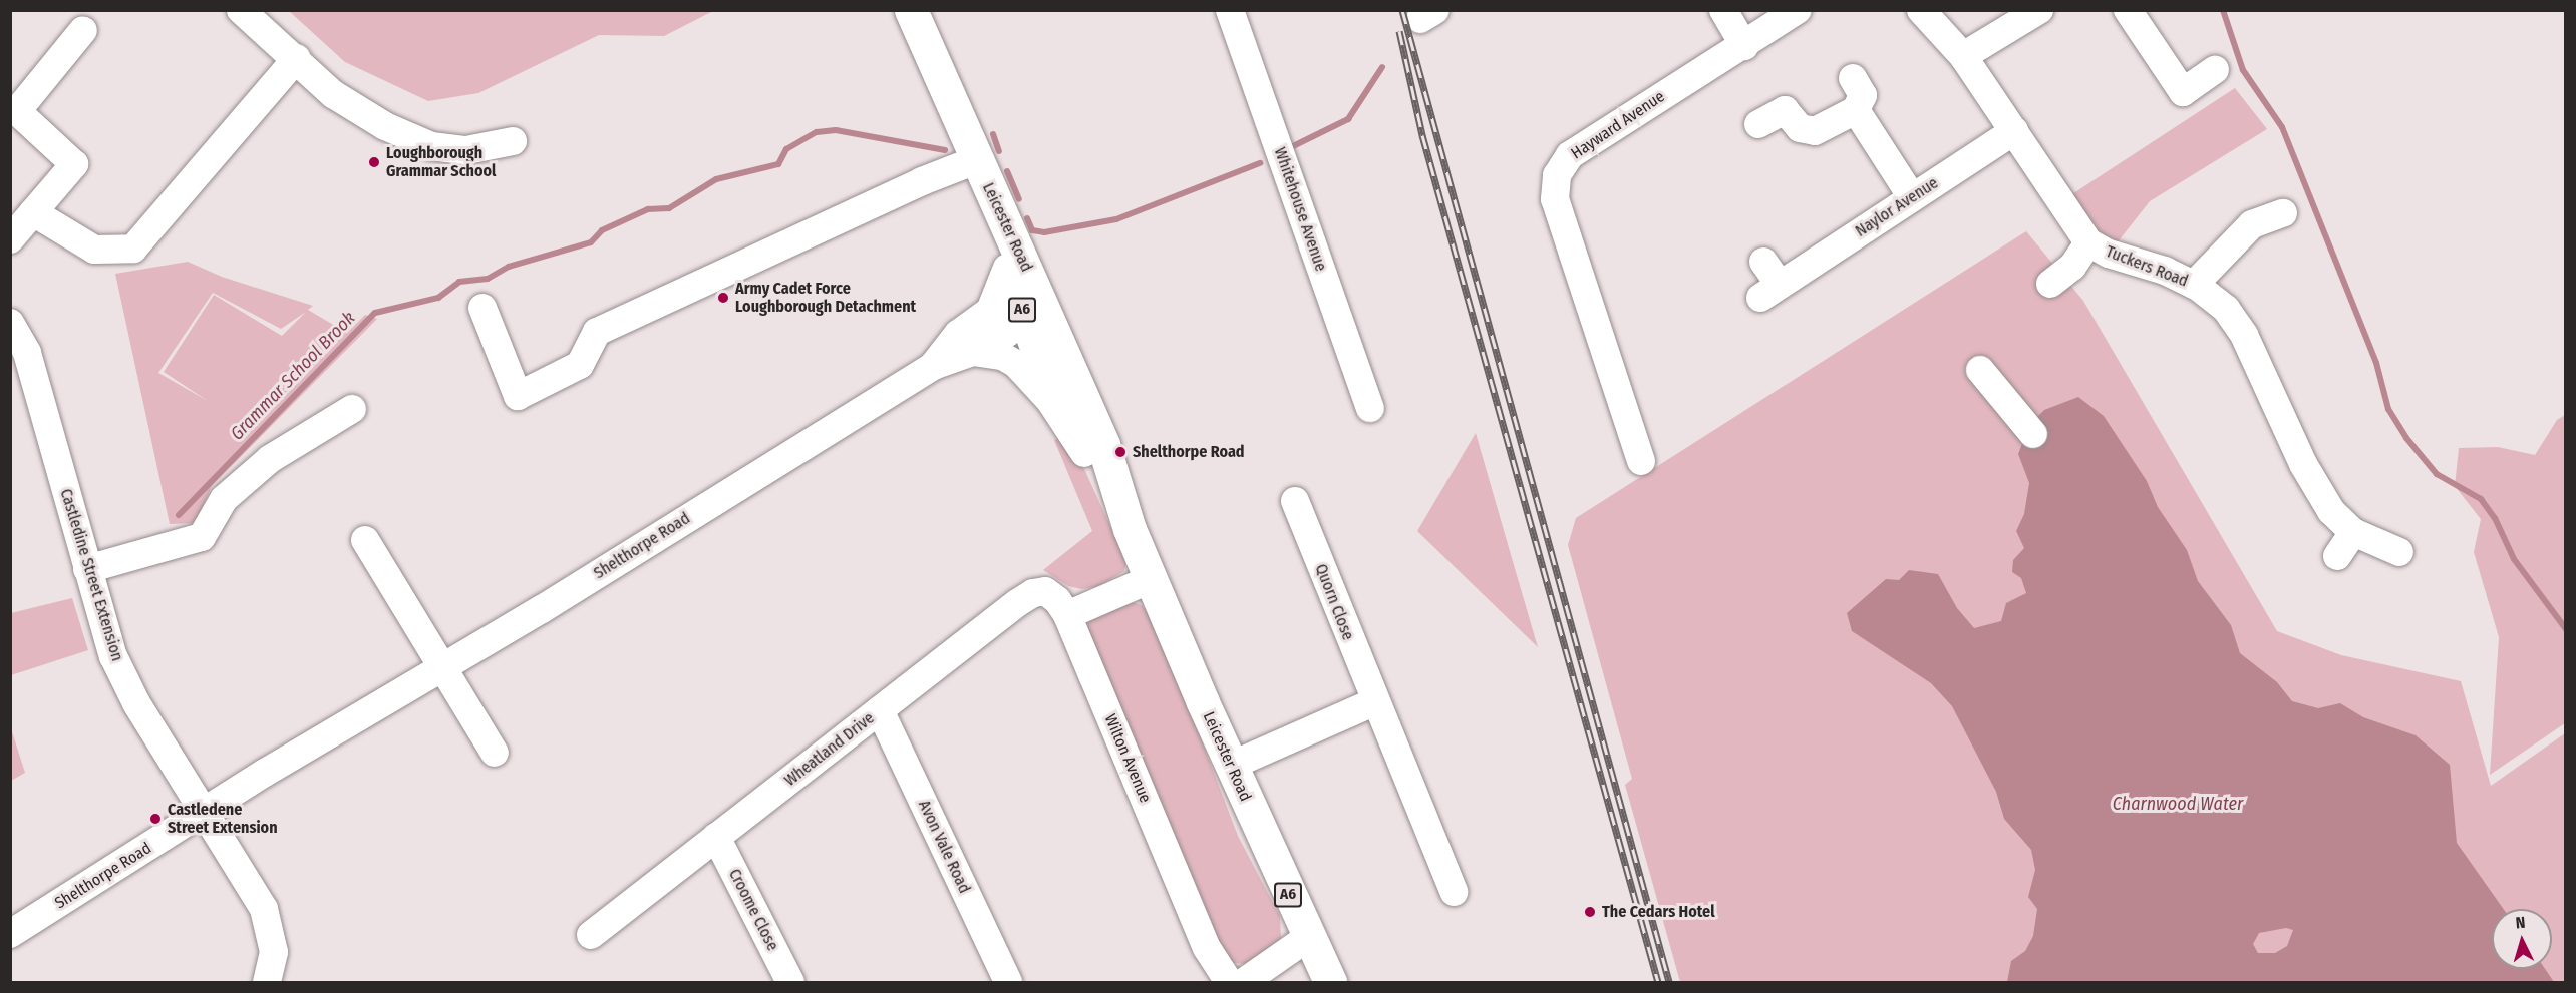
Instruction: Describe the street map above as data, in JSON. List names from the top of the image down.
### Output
{
  "streets": {
    "highway": ["Leicester Road", "A6"],
    "street": [
      "Hayward Avenue",
      "Naylor Avenue",
      "Whitehouse Avenue",
      "Tuckers Road",
      "Shelthorpe Road",
      "Castledine Street Extension",
      "Quorn Close",
      "Wheatland Drive",
      "Wilton Avenue",
      "Avon Vale Road",
      "Croome Close"
    ]
  },
  "crossings": [
    ["Naylor Avenue", "Tuckers Road"],
    ["Leicester Road", "Shelthorpe Road"],
    ["Shelthorpe Road", "Castledine Street Extension"],
    ["Wheatland Drive", "Wilton Avenue"],
    ["Wheatland Drive", "Avon Vale Road"],
    ["Wheatland Drive", "Croome Close"]
  ],
  "water": ["Grammar School Brook", "Charnwood Water"],
  "places": [
    "Loughborough Grammar School",
    "Army Cadet Force Loughborough Detachment",
    "Shelthorpe Road",
    "Castledene Street Extension",
    "The Cedars Hotel"
  ],
  "north": "top"
}
